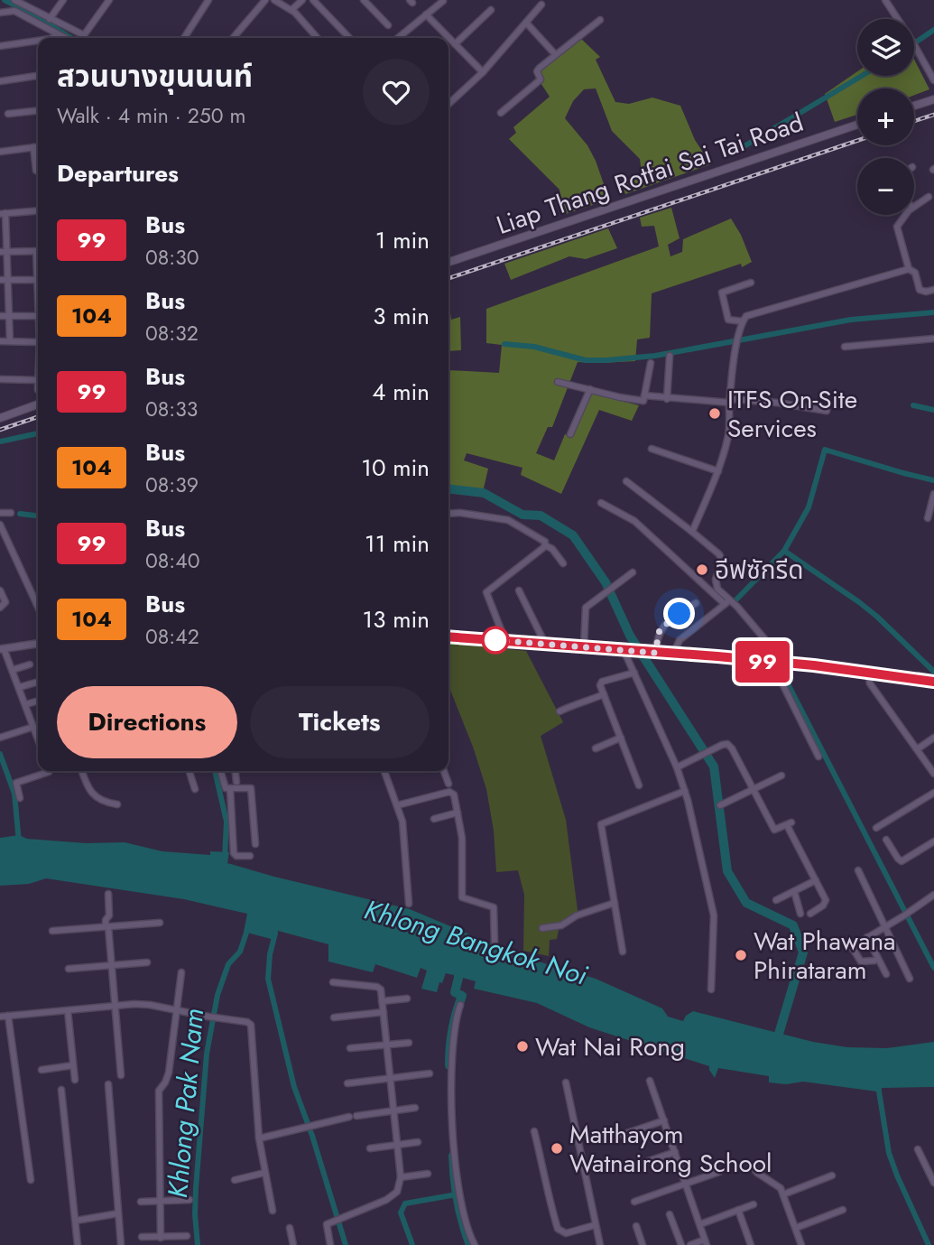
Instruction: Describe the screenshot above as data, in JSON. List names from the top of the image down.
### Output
{
  "streets": {
    "main road": ["Liap Thang Rotfai Sai Tai Road"]
  },
  "water": ["Khlong Bangkok Noi", "Khlong Pak Nam"],
  "places": [
    "ITFS On-Site Services",
    "อีฟซักรีด",
    "Wat Phawana Phirataram",
    "Wat Nai Rong",
    "Matthayom Watnairong School"
  ],
  "lines": ["bus line 99"],
  "page": {
    "on_map": "99",
    "map_buttons": ["+", "−"],
    "heading": [
      ["สวนบางขุนนนท์", "Walk · 4 min · 250 m"],
      "Departures"
    ],
    "list": [
      {
        "mark": "99",
        "name": "Bus",
        "note": "08:30",
        "value": "1 min"
      },
      {
        "mark": "104",
        "name": "Bus",
        "note": "08:32",
        "value": "3 min"
      },
      {
        "mark": "99",
        "name": "Bus",
        "note": "08:33",
        "value": "4 min"
      },
      {
        "mark": "104",
        "name": "Bus",
        "note": "08:39",
        "value": "10 min"
      },
      {
        "mark": "99",
        "name": "Bus",
        "note": "08:40",
        "value": "11 min"
      },
      {
        "mark": "104",
        "name": "Bus",
        "note": "08:42",
        "value": "13 min"
      }
    ],
    "buttons": ["Directions", "Tickets"]
  }
}
